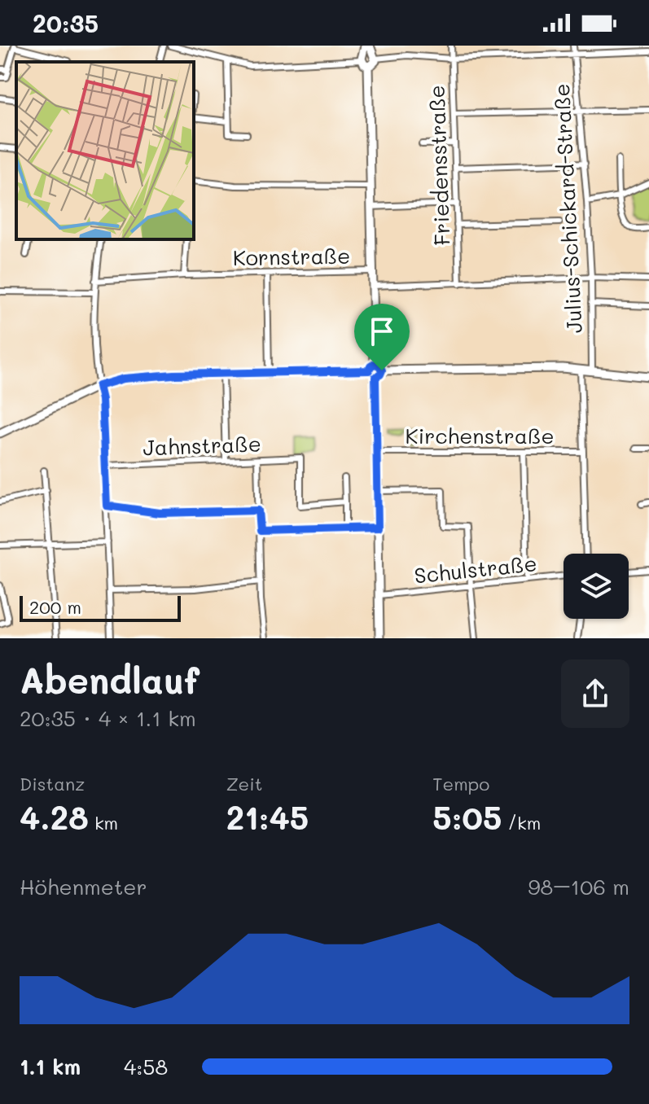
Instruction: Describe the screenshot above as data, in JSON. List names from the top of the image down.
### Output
{
  "streets": {
    "street": [
      "Friedensstraße",
      "Julius-Schickard-Straße",
      "Kornstraße",
      "Kirchenstraße",
      "Jahnstraße",
      "Schulstraße"
    ]
  },
  "scale_bar": "200 m",
  "page": {
    "status": "20:35",
    "scale": "200 m",
    "heading": ["Abendlauf", "20:35 · 4 × 1.1 km"],
    "stats": [
      ["Distanz", "4.28 km"],
      ["Zeit", "21:45"],
      ["Tempo", "5:05 /km"]
    ],
    "chart": ["Höhenmeter", "98–106 m"],
    "list": [
      {
        "name": "1.1 km",
        "note": "4:58"
      }
    ]
  }
}
